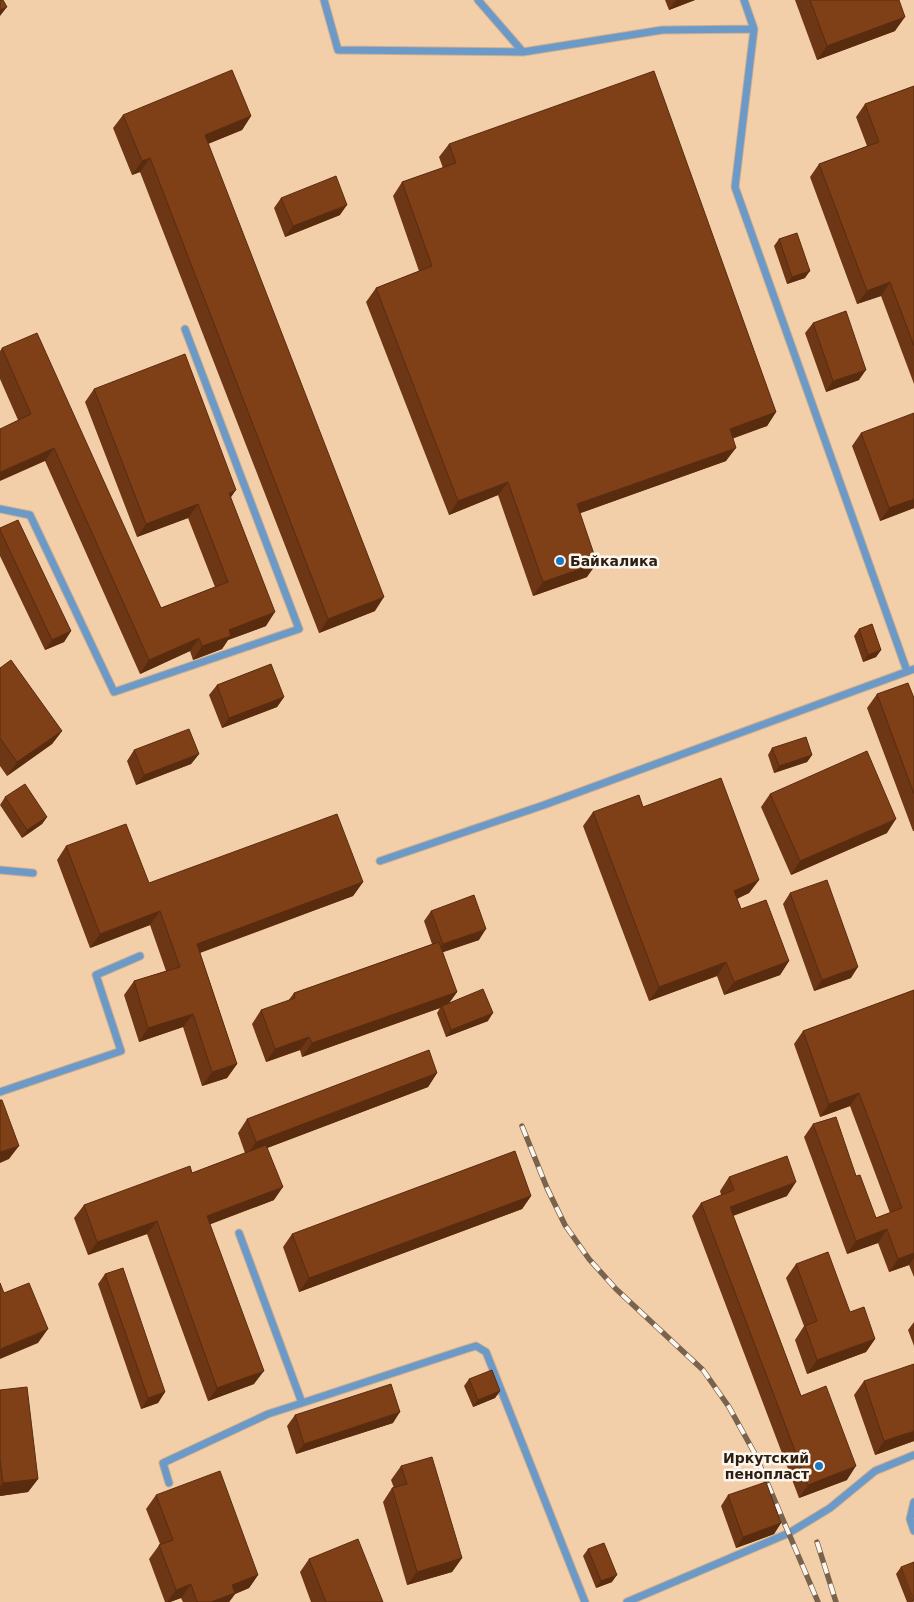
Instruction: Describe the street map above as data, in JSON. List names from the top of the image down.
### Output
{
  "places": ["Байкалика", "Иркутский пенопласт"]
}
